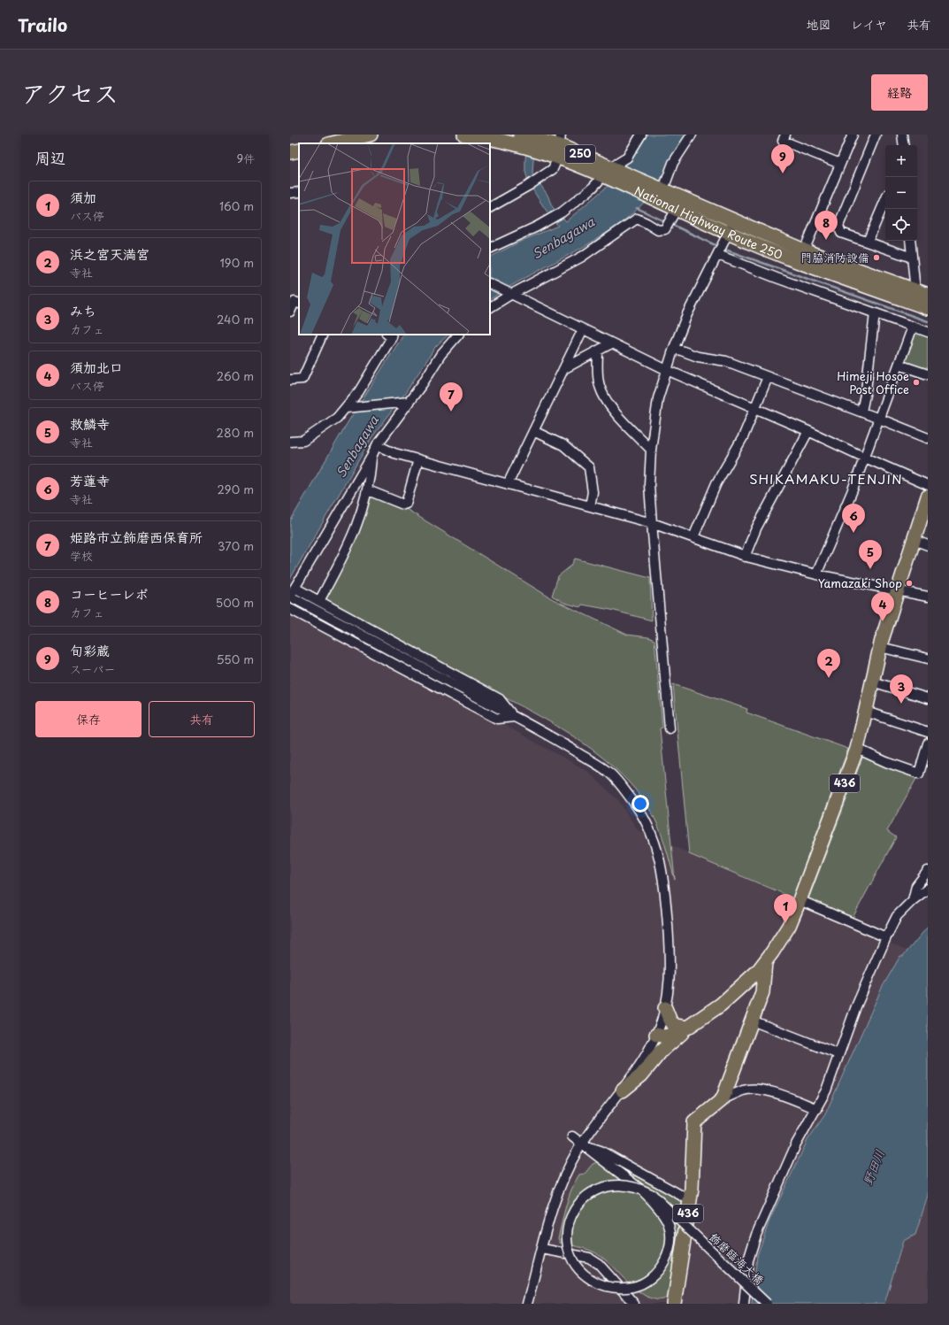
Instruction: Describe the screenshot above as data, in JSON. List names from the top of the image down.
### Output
{
  "streets": {
    "highway": ["250", "National Highway Route 250", "436"],
    "street": ["飾磨臨海大橋"]
  },
  "districts": ["SHIKAMAKU-TENJIN"],
  "water": ["Senbagawa", "野田川"],
  "places": ["門脇消防設備", "Himeji Hosoe Post Office", "Yamazaki Shop"],
  "page": {
    "header": "Trailo",
    "nav": ["地図", "レイヤ", "共有"],
    "title": "アクセス",
    "buttons": [
      "経路",
      ["保存", "共有"]
    ],
    "heading": ["周辺", "9件"],
    "pins": [
      "9",
      "8",
      "7",
      "6",
      "5",
      "4",
      "2",
      "3",
      "1"
    ],
    "map_buttons": ["+", "−"],
    "list": [
      {
        "mark": "1",
        "name": "須加",
        "note": "バス停",
        "value": "160 m"
      },
      {
        "mark": "2",
        "name": "浜之宮天満宮",
        "note": "寺社",
        "value": "190 m"
      },
      {
        "mark": "3",
        "name": "みち",
        "note": "カフェ",
        "value": "240 m"
      },
      {
        "mark": "4",
        "name": "須加北口",
        "note": "バス停",
        "value": "260 m"
      },
      {
        "mark": "5",
        "name": "救鱗寺",
        "note": "寺社",
        "value": "280 m"
      },
      {
        "mark": "6",
        "name": "芳蓮寺",
        "note": "寺社",
        "value": "290 m"
      },
      {
        "mark": "7",
        "name": "姫路市立飾磨西保育所",
        "note": "学校",
        "value": "370 m"
      },
      {
        "mark": "8",
        "name": "コーヒーレポ",
        "note": "カフェ",
        "value": "500 m"
      },
      {
        "mark": "9",
        "name": "旬彩蔵",
        "note": "スーパー",
        "value": "550 m"
      }
    ]
  }
}
